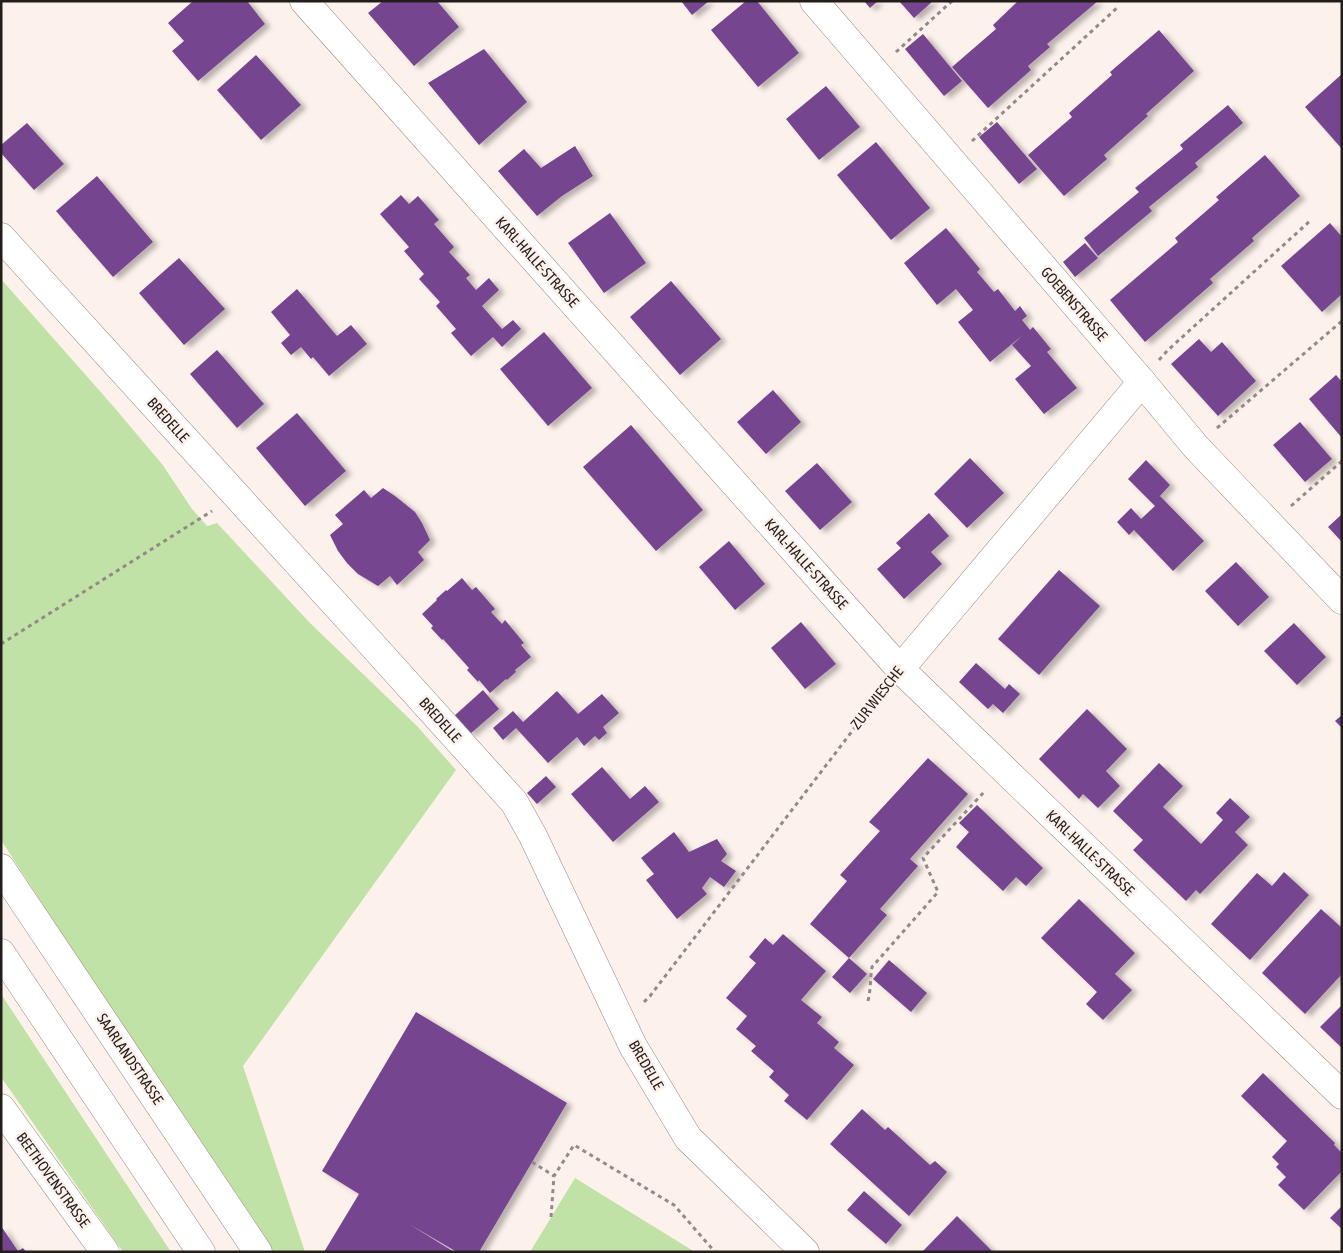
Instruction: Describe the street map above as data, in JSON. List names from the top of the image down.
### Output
{
  "streets": {
    "main road": [
      "KARL-HALLE-STRASSE",
      "GOEBENSTRASSE",
      "BREDELLE",
      "ZUR WIESCHE",
      "SAARLANDSTRASSE",
      "BEETHOVENSTRASSE"
    ]
  },
  "crossings": [
    ["KARL-HALLE-STRASSE", "ZUR WIESCHE"],
    ["GOEBENSTRASSE", "ZUR WIESCHE"],
    ["BREDELLE", "ZUR WIESCHE"]
  ]
}
